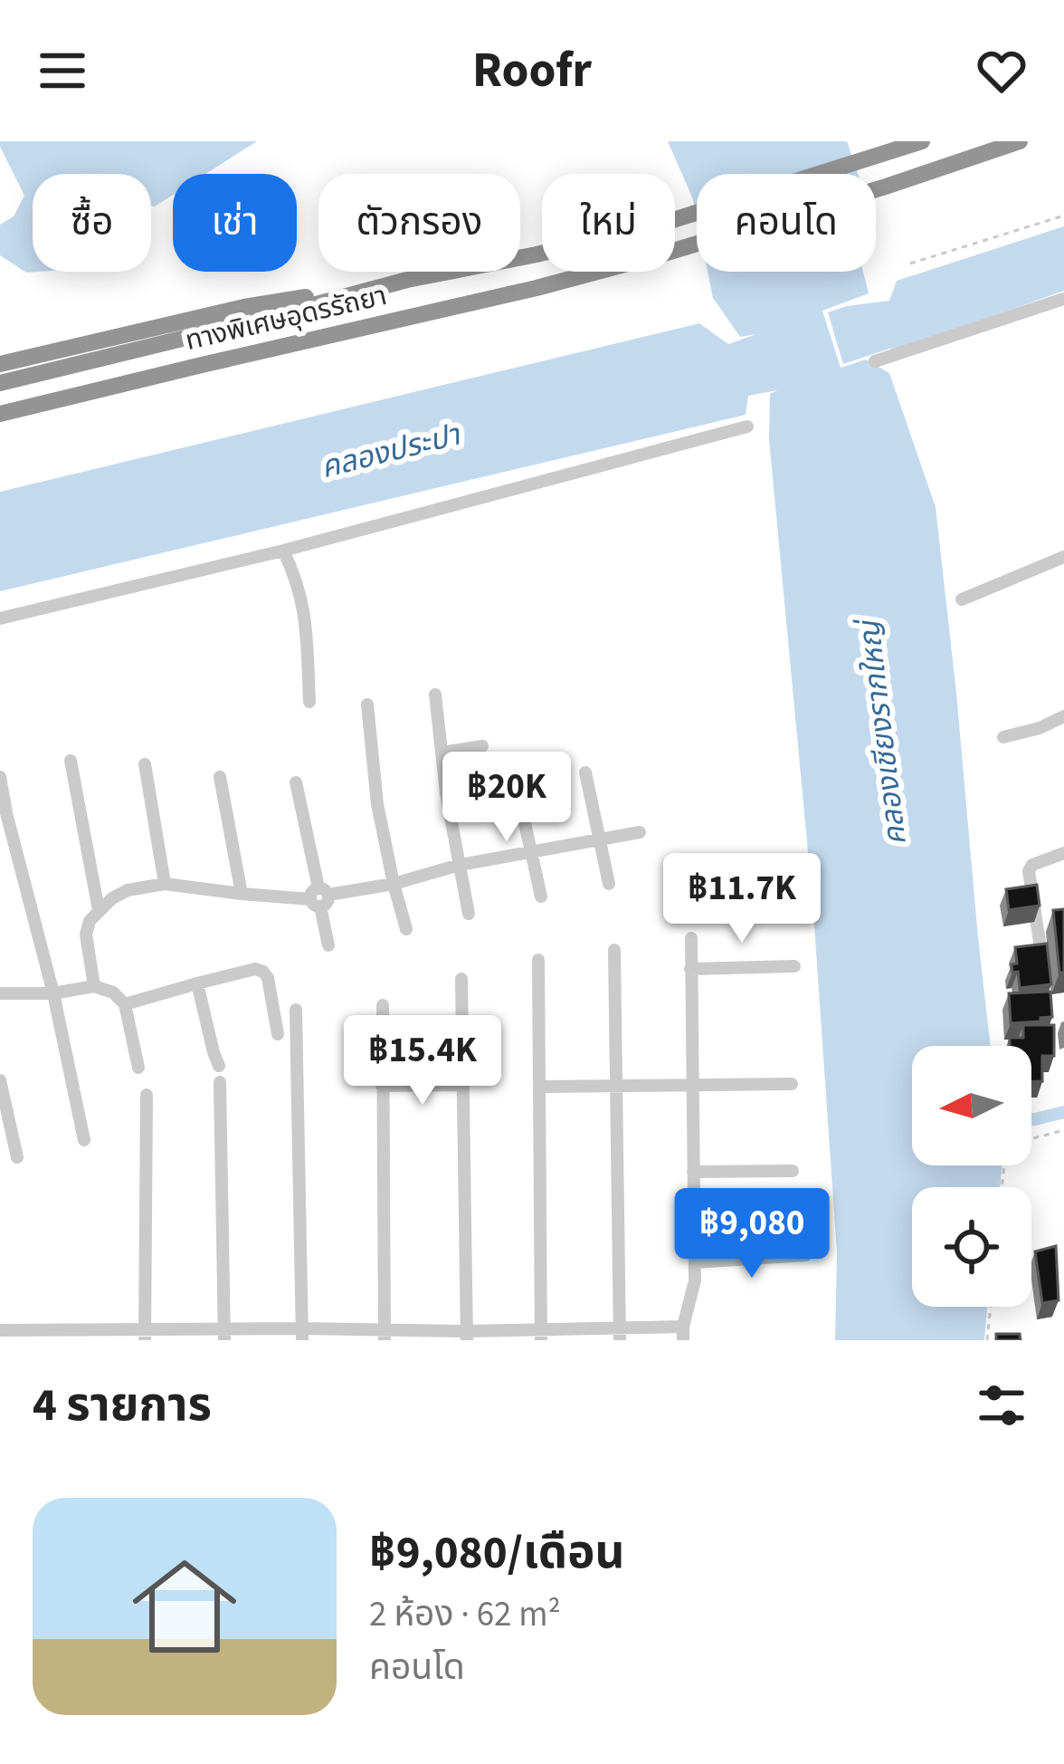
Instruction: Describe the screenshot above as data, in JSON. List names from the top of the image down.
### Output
{
  "streets": {
    "highway": ["ทางพิเศษอุดรรัถยา"]
  },
  "water": ["คลองประปา", "คลองเชียงรากใหญ่"],
  "north": "left",
  "page": {
    "header": "Roofr",
    "chip": [
      "ซื้อ",
      "เช่า",
      "ตัวกรอง",
      "ใหม่",
      "คอนโด"
    ],
    "price": [
      "฿20K",
      "฿11.7K",
      "฿15.4K",
      "฿9,080"
    ],
    "heading": "4 รายการ",
    "list": [
      {
        "name": "฿9,080/เดือน",
        "note": "2 ห้อง · 62 m² · คอนโด"
      }
    ]
  }
}
